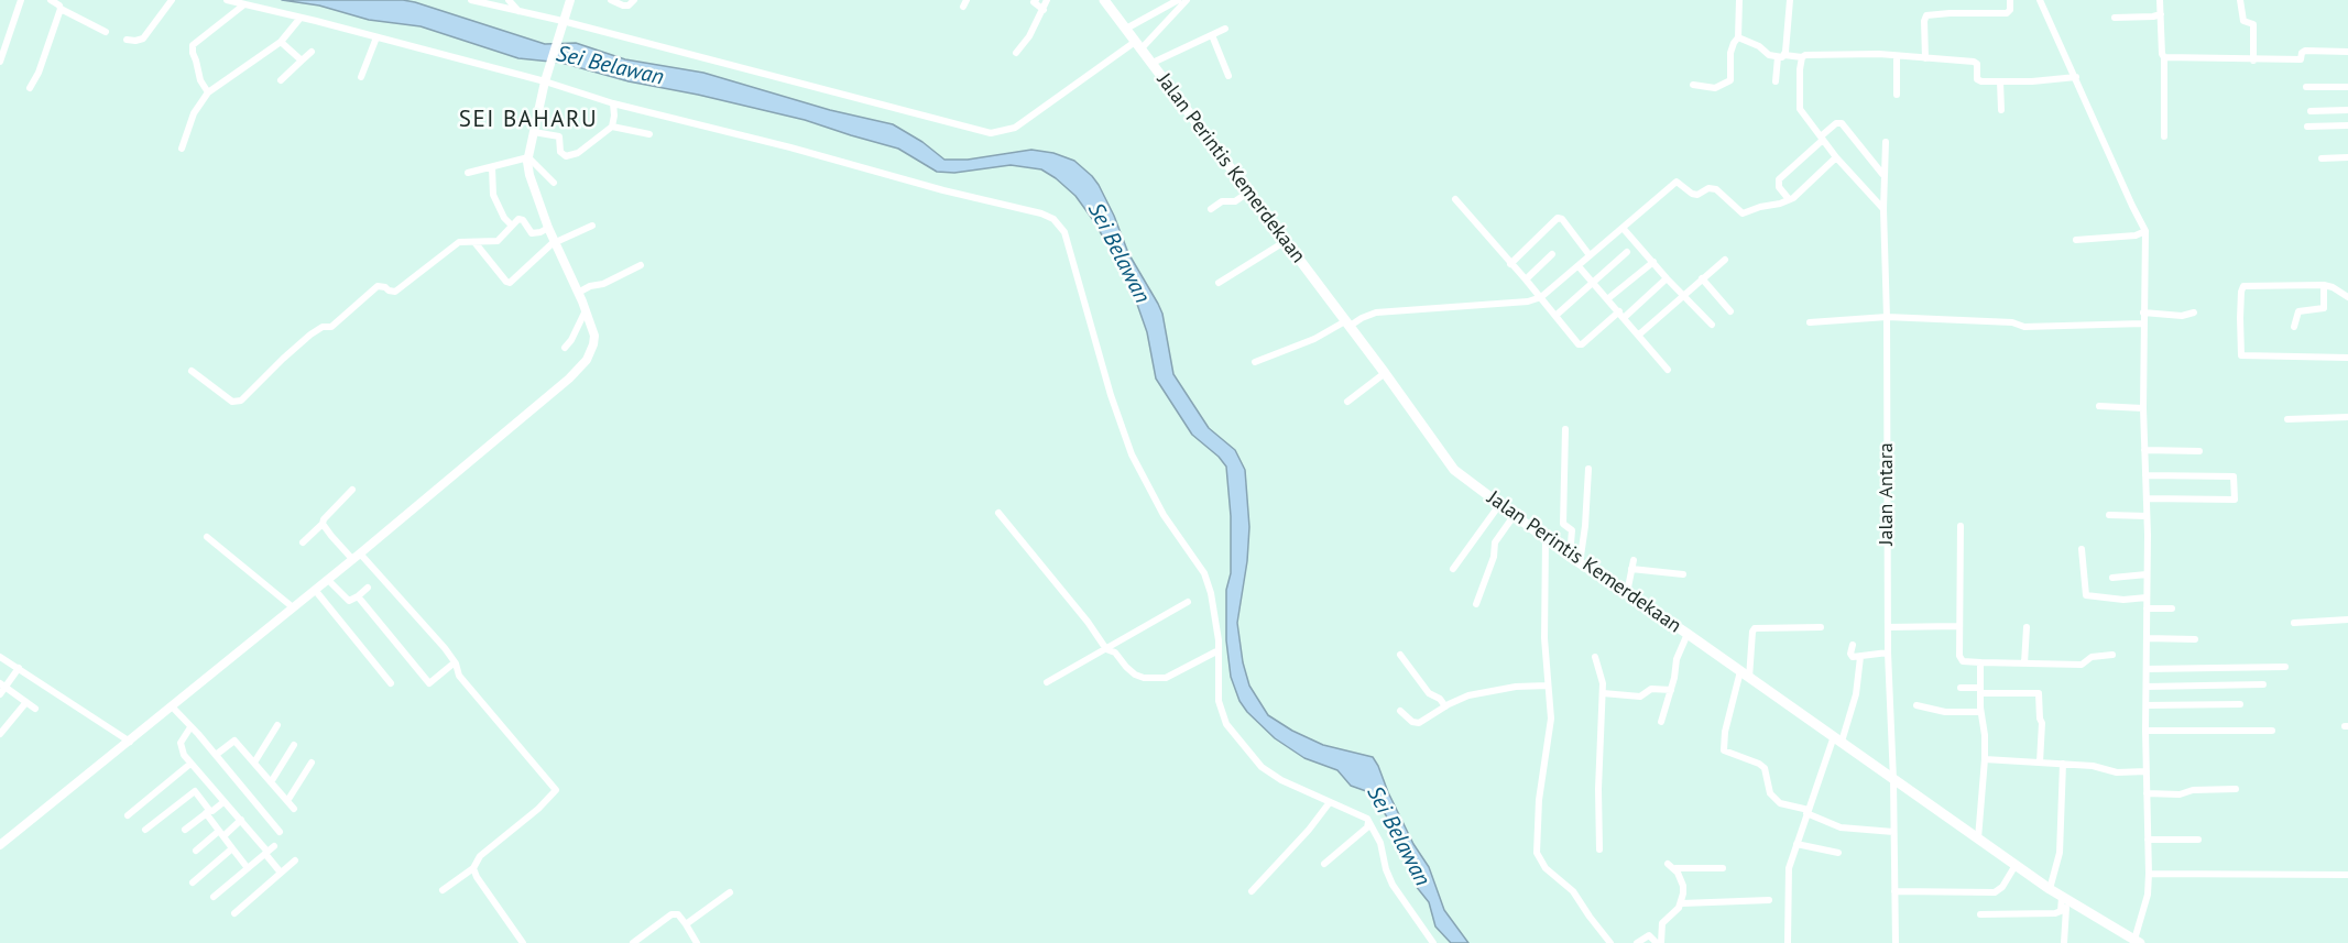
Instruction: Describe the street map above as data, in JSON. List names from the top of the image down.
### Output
{
  "streets": {
    "main road": ["Jalan Perintis Kemerdekaan"],
    "street": ["Jalan Antara"]
  },
  "crossings": [
    ["Jalan Perintis Kemerdekaan", "Jalan Antara"]
  ],
  "districts": ["SEI BAHARU"],
  "water": ["Sei Belawan"]
}
